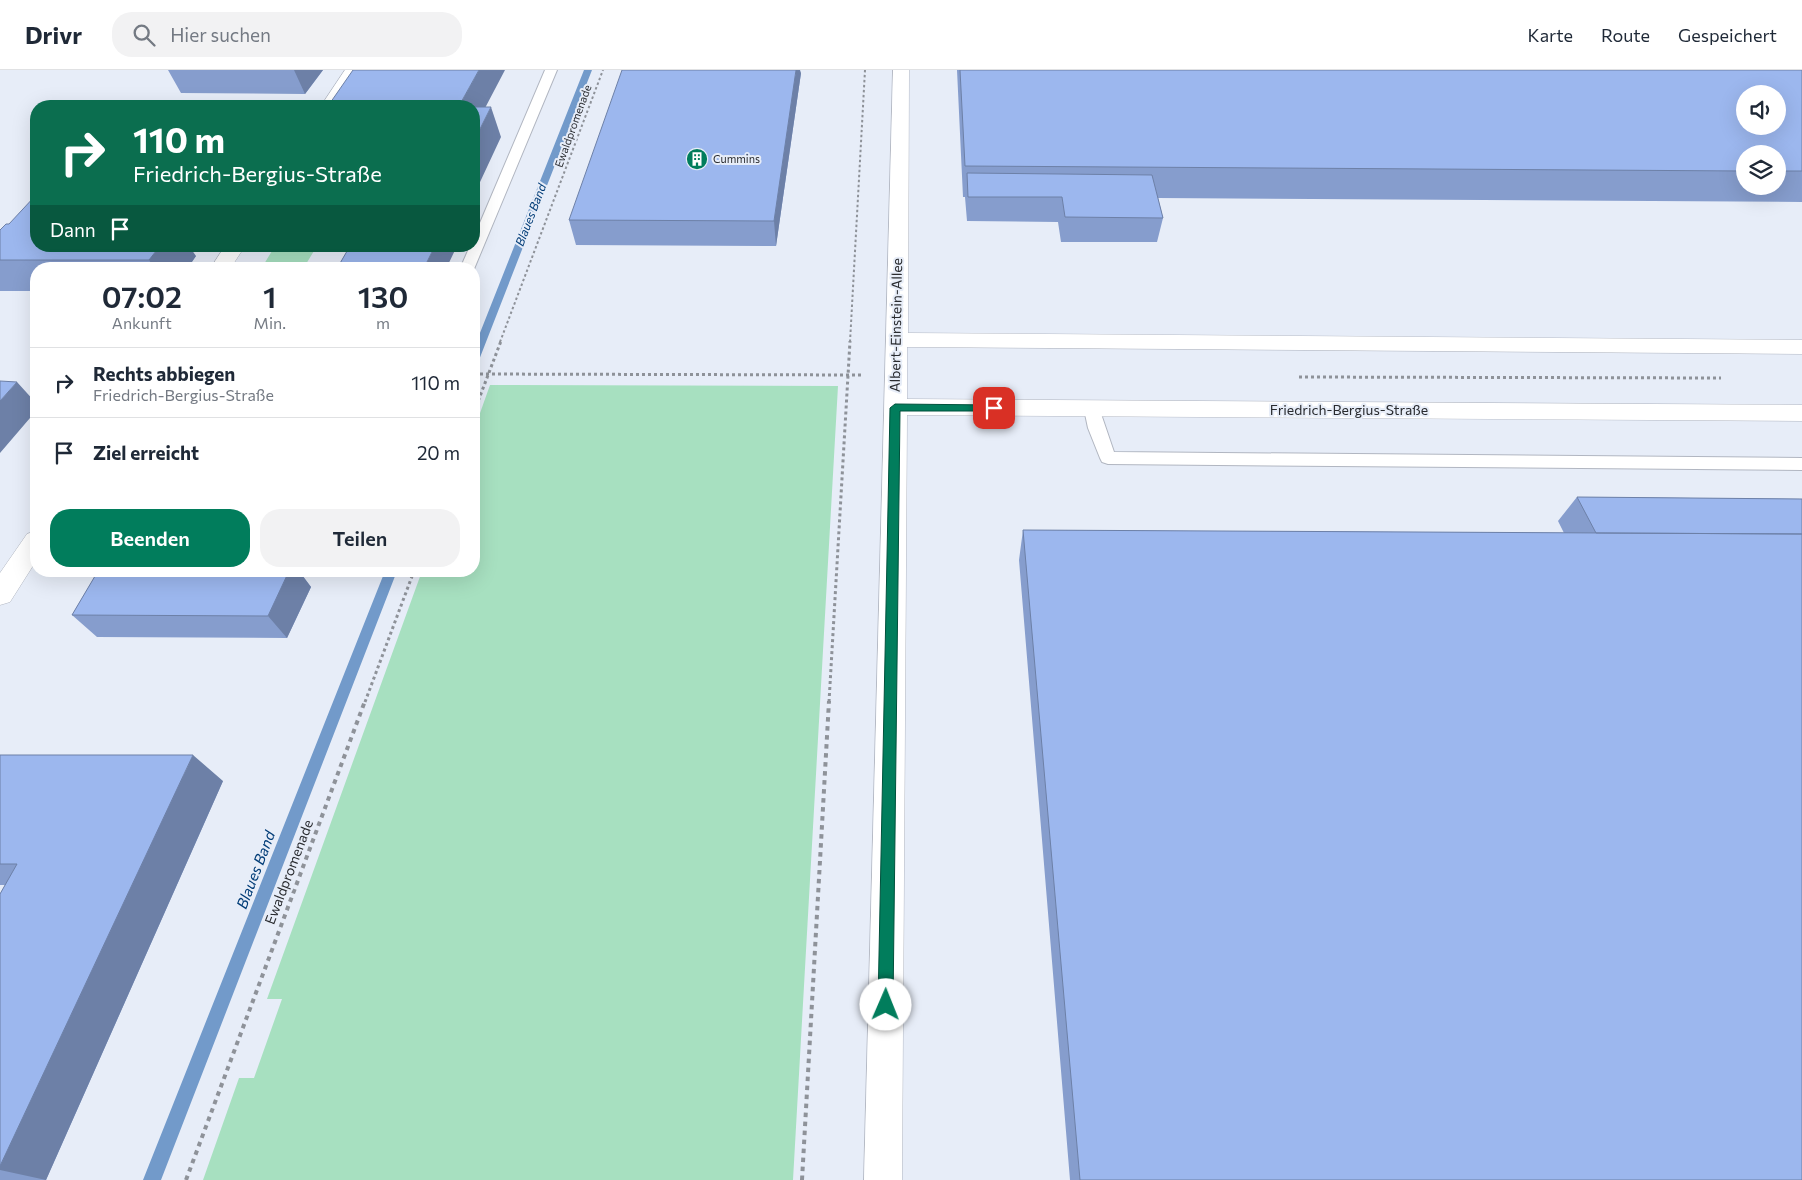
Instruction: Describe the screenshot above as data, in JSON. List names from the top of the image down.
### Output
{
  "streets": {
    "street": ["Albert-Einstein-Allee", "Friedrich-Bergius-Straße"],
    "path": ["Ewaldpromenade"]
  },
  "crossings": [
    ["Albert-Einstein-Allee", "Friedrich-Bergius-Straße"]
  ],
  "water": ["Blaues Band"],
  "places": {
    "building": ["Cummins"]
  },
  "page": {
    "header": "Drivr",
    "search": "Hier suchen",
    "nav": ["Karte", "Route", "Gespeichert"],
    "turn": ["110 m", "Friedrich-Bergius-Straße"],
    "then": "Dann",
    "eta": [
      "07:02",
      "Ankunft",
      "1",
      "Min.",
      "130",
      "m"
    ],
    "list": [
      {
        "name": "Rechts abbiegen",
        "note": "Friedrich-Bergius-Straße",
        "value": "110 m"
      },
      {
        "name": "Ziel erreicht",
        "value": "20 m"
      }
    ],
    "buttons": ["Beenden", "Teilen"]
  }
}
